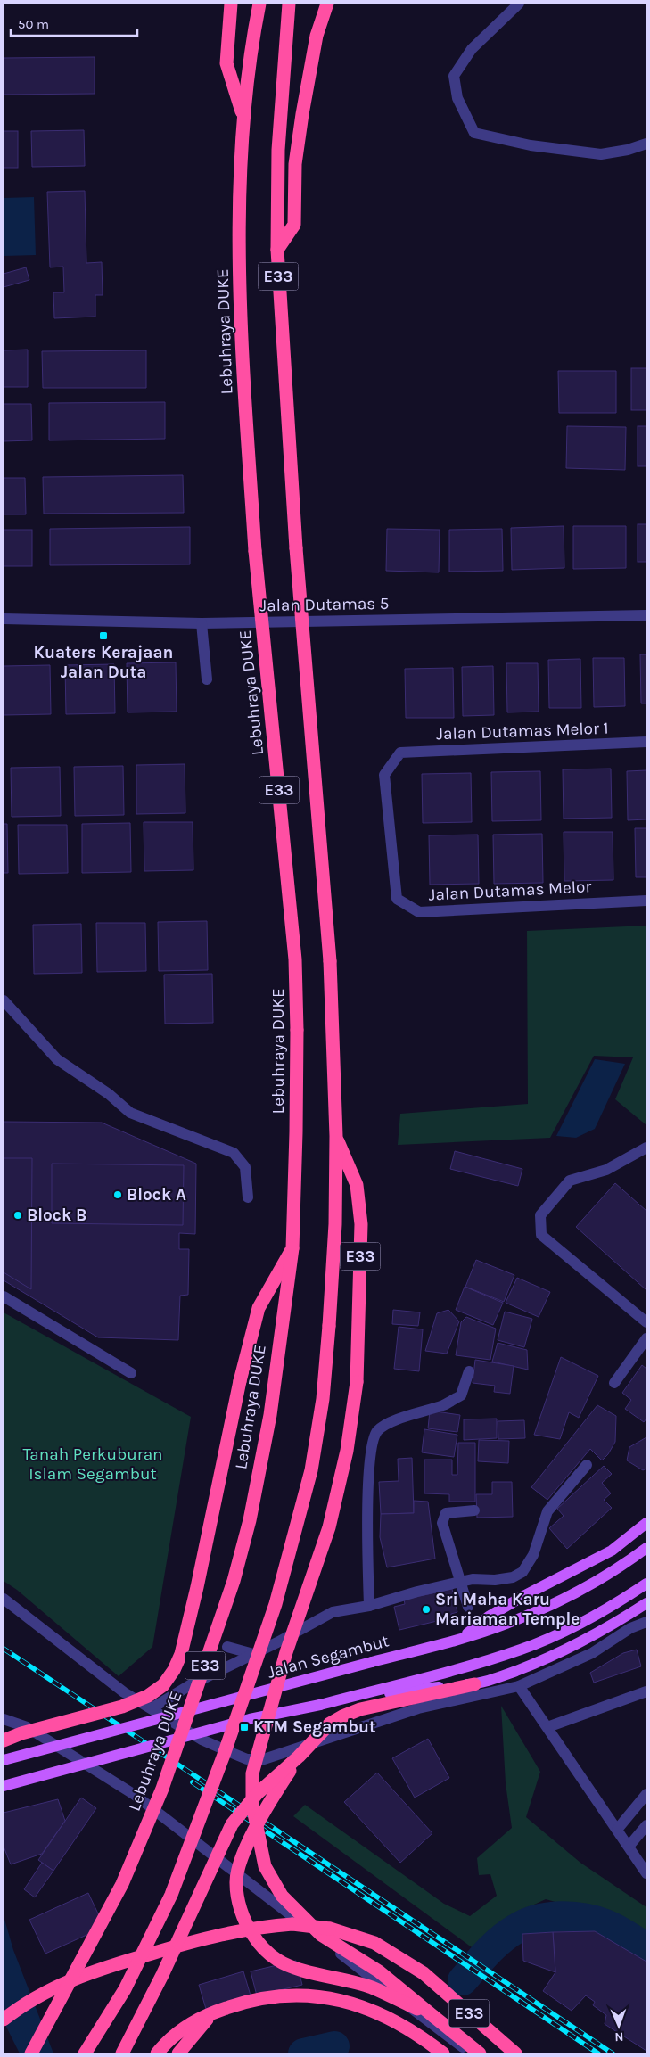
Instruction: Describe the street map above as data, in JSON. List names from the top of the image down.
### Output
{
  "streets": {
    "highway": ["E33", "Lebuhraya DUKE"],
    "main road": ["Jalan Segambut"],
    "street": ["Jalan Dutamas 5", "Jalan Dutamas Melor 1", "Jalan Dutamas Melor"]
  },
  "crossings": [
    ["Jalan Dutamas Melor 1", "Jalan Dutamas Melor"]
  ],
  "parks": ["Tanah Perkuburan Islam Segambut"],
  "places": {
    "transit": ["Kuaters Kerajaan Jalan Duta", "KTM Segambut"],
    "other": ["Block A", "Block B", "Sri Maha Karu Mariaman Temple"]
  },
  "scale_bar": "50 m",
  "north": "bottom"
}
